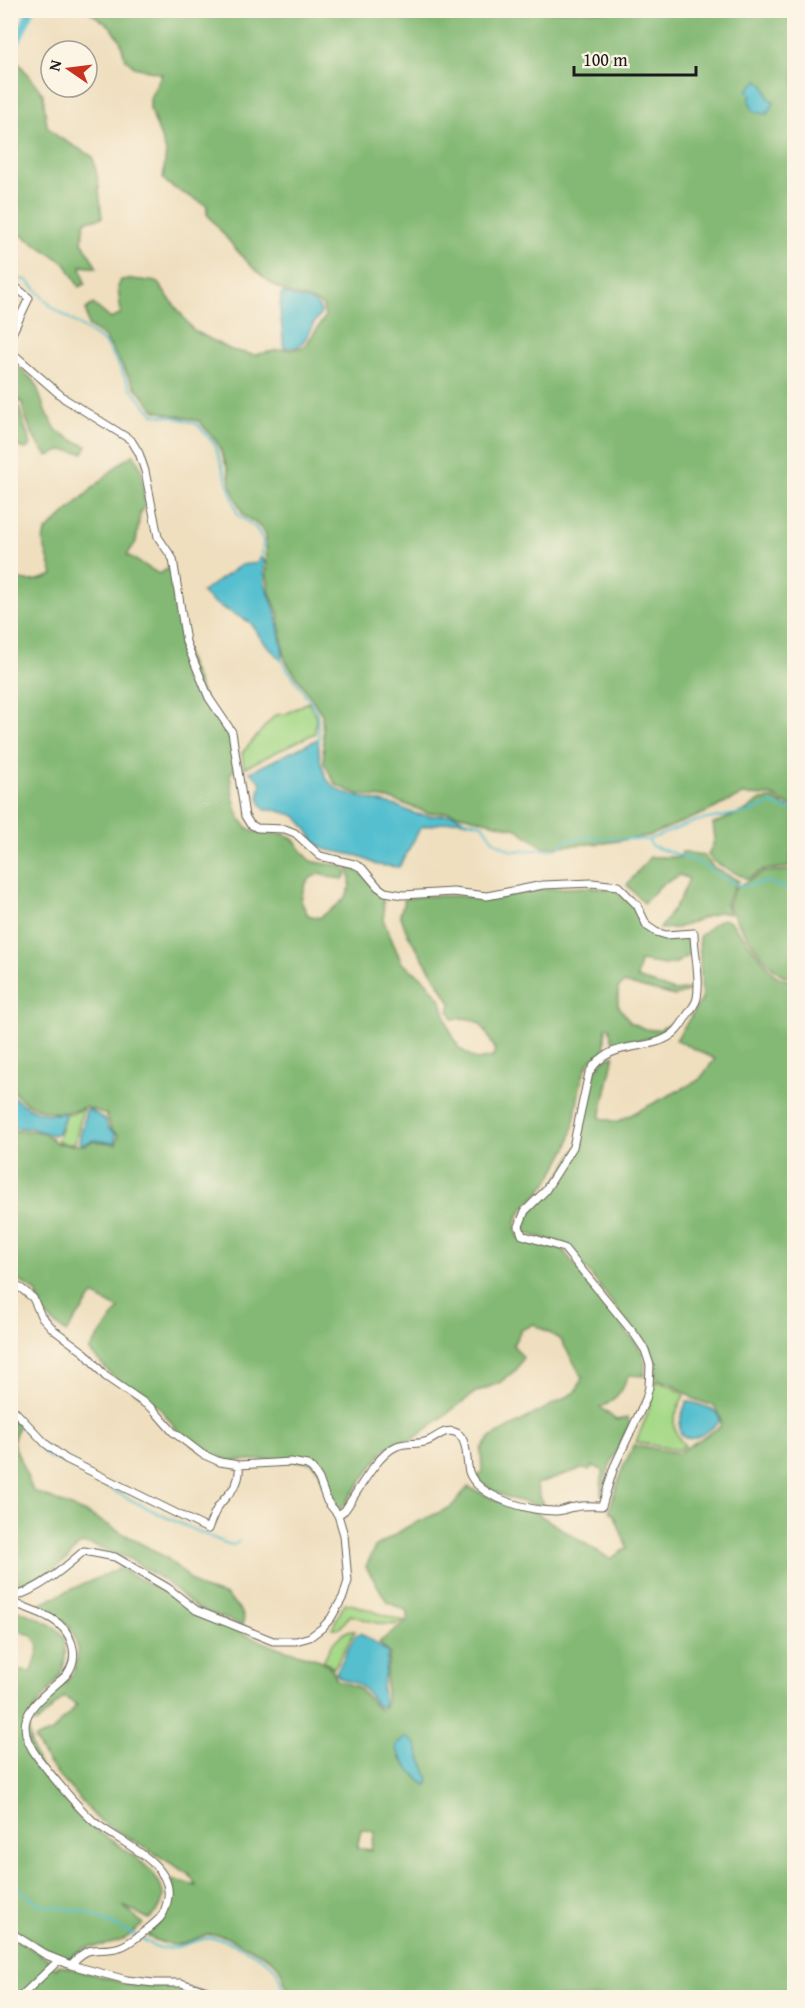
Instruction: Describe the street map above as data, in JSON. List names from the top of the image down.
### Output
{
  "scale_bar": "100 m",
  "north": "left"
}
